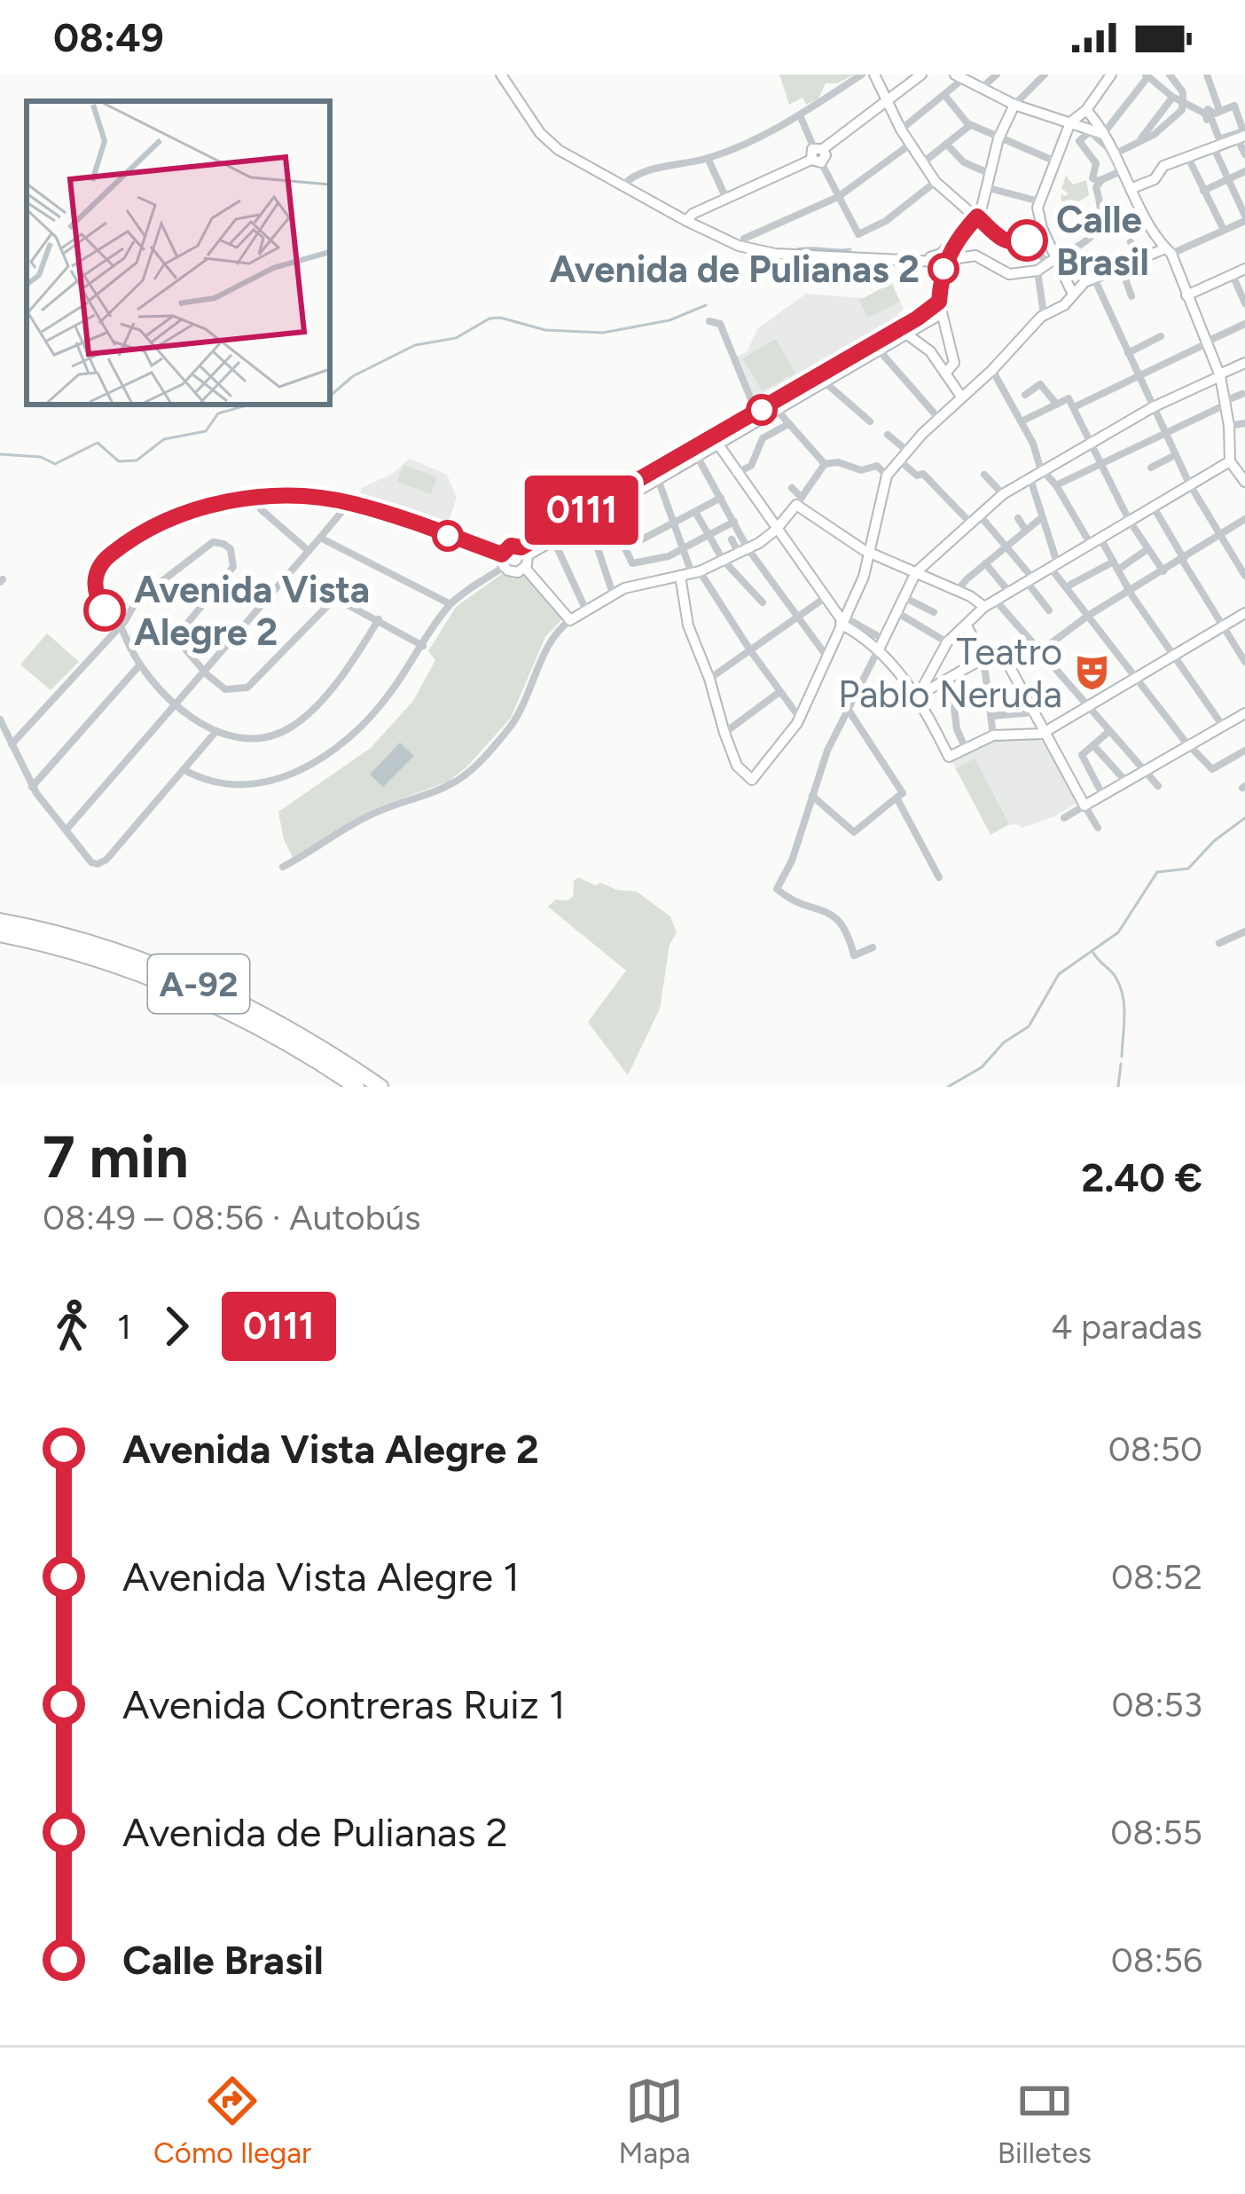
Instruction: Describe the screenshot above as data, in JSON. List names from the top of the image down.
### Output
{
  "streets": {
    "highway": ["A-92"]
  },
  "places": {
    "other": ["Calle Brasil", "Avenida de Pulianas 2", "Avenida Vista Alegre 2"],
    "theatre": ["Teatro Pablo Neruda"]
  },
  "lines": ["bus line 0111"],
  "page": {
    "status": "08:49",
    "on_map": "0111",
    "heading": ["7 min", "08:49 – 08:56 · Autobús", "2.40 €"],
    "legs": ["1", "0111", "4 paradas"],
    "list": [
      {
        "name": "Avenida Vista Alegre 2",
        "value": "08:50"
      },
      {
        "name": "Avenida Vista Alegre 1",
        "value": "08:52"
      },
      {
        "name": "Avenida Contreras Ruiz 1",
        "value": "08:53"
      },
      {
        "name": "Avenida de Pulianas 2",
        "value": "08:55"
      },
      {
        "name": "Calle Brasil",
        "value": "08:56"
      }
    ],
    "tabs": ["Cómo llegar", "Mapa", "Billetes"]
  }
}
